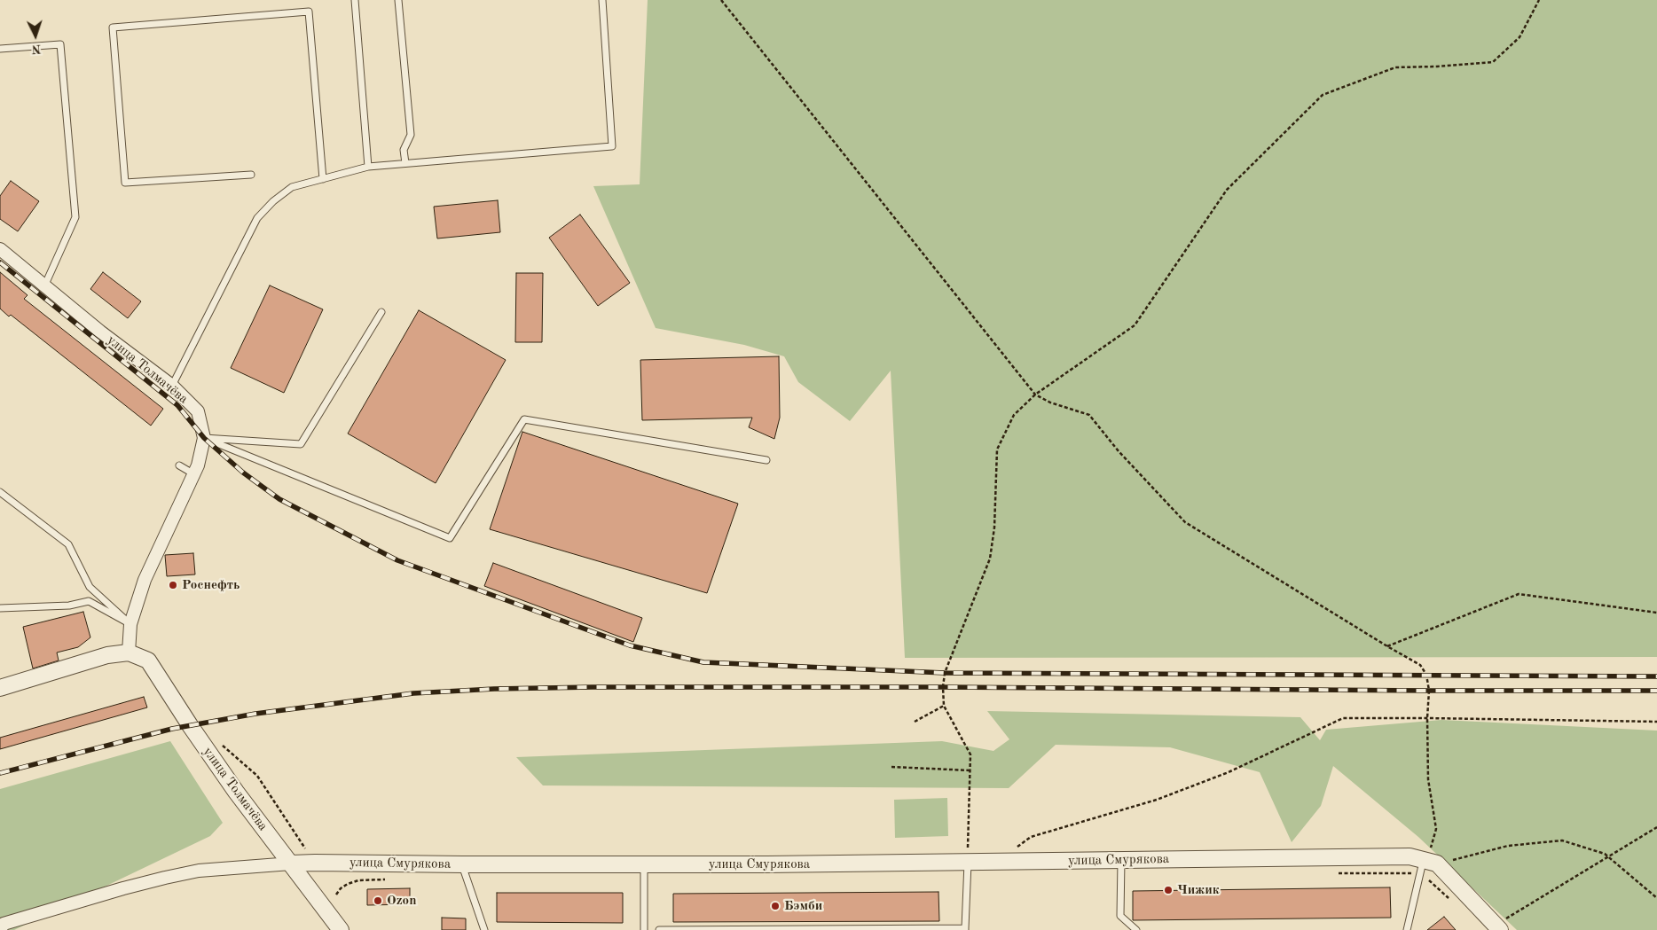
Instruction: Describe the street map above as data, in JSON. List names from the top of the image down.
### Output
{
  "streets": {
    "street": ["улица Толмачёва", "улица Смурякова"]
  },
  "crossings": [
    ["улица Толмачёва", "улица Смурякова"]
  ],
  "places": [
    "Роснефть",
    "Чижик",
    "Ozon",
    "Бэмби"
  ],
  "north": "bottom"
}
